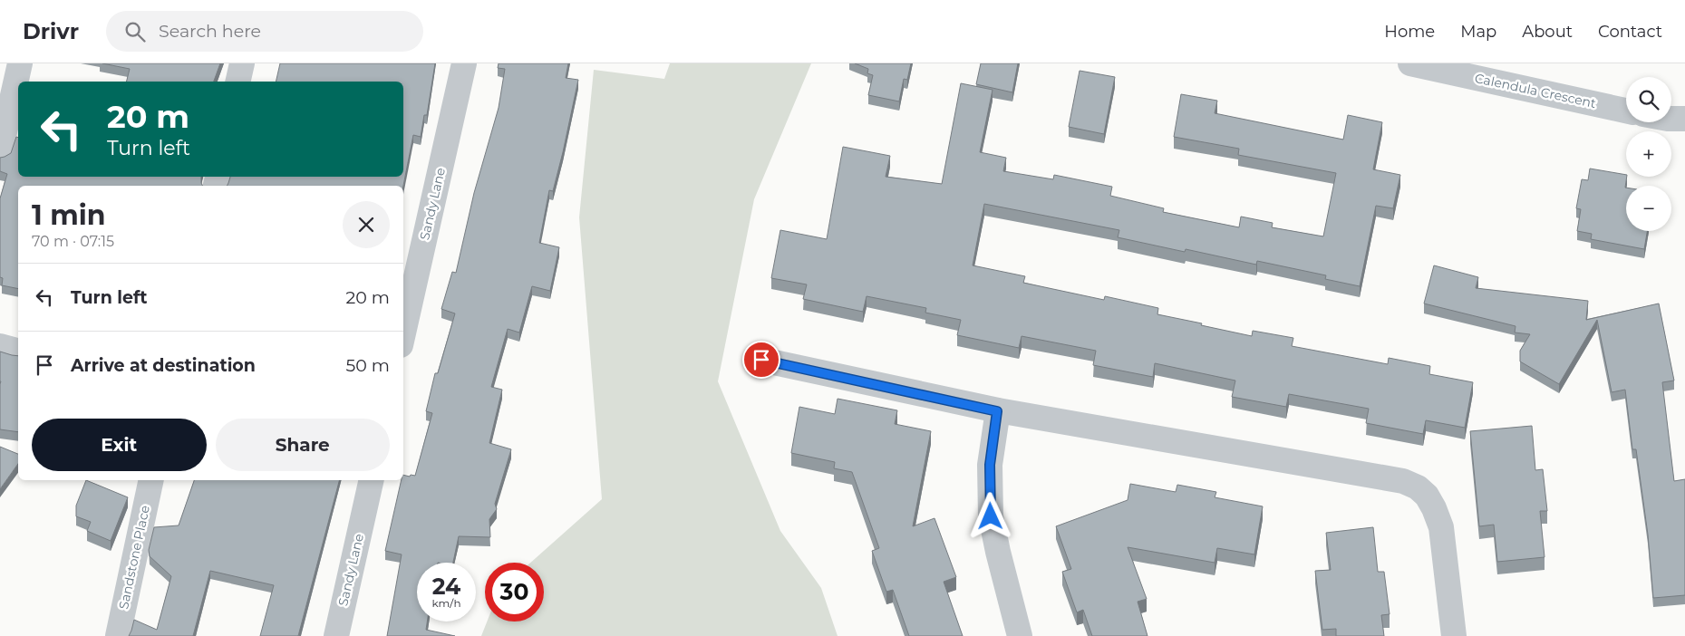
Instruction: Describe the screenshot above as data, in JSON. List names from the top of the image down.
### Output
{
  "streets": {
    "street": ["Calendula Crescent", "Sandy Lane", "Sandstone Place"]
  },
  "page": {
    "header": "Drivr",
    "search": "Search here",
    "nav": [
      "Home",
      "Map",
      "About",
      "Contact"
    ],
    "map_buttons": ["+", "−"],
    "turn": ["20 m", "Turn left"],
    "heading": ["1 min", "70 m · 07:15"],
    "list": [
      {
        "name": "Turn left",
        "value": "20 m"
      },
      {
        "name": "Arrive at destination",
        "value": "50 m"
      }
    ],
    "buttons": ["Exit", "Share"],
    "speed": "24 km/h",
    "limit": "30"
  }
}
